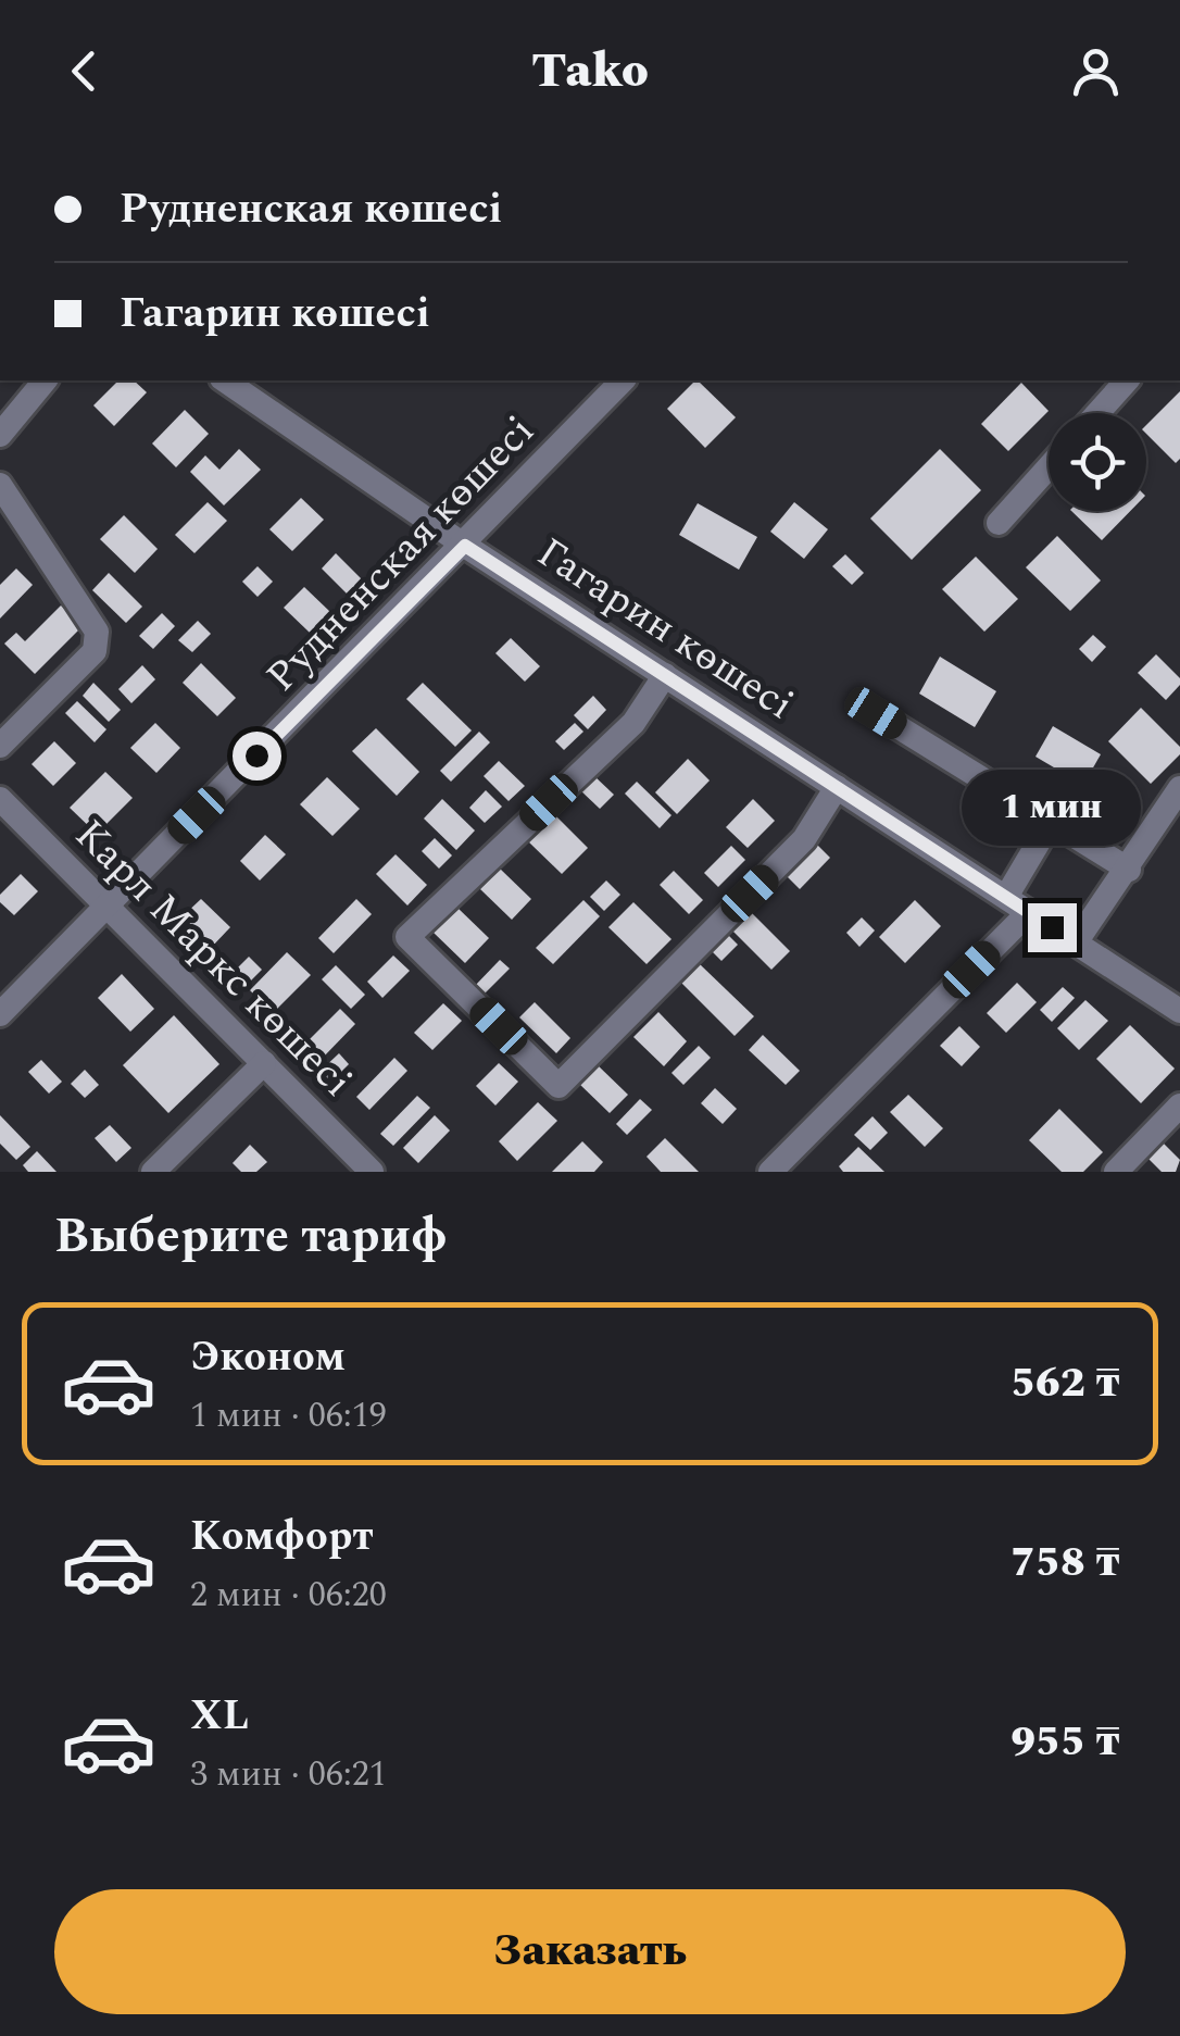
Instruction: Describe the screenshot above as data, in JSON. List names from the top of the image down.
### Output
{
  "streets": {
    "street": ["Рудненская көшесі", "Гагарин көшесі", "Карл Маркс көшесі"]
  },
  "crossings": [
    ["Рудненская көшесі", "Гагарин көшесі"],
    ["Рудненская көшесі", "Карл Маркс көшесі"]
  ],
  "page": {
    "header": "Tako",
    "banner": ["Рудненская көшесі", "Гагарин көшесі"],
    "bubble": "1 мин",
    "heading": "Выберите тариф",
    "list": [
      {
        "name": "Эконом",
        "note": "1 мин · 06:19",
        "value": "562 ₸"
      },
      {
        "name": "Комфорт",
        "note": "2 мин · 06:20",
        "value": "758 ₸"
      },
      {
        "name": "XL",
        "note": "3 мин · 06:21",
        "value": "955 ₸"
      }
    ],
    "buttons": "Заказать"
  }
}
